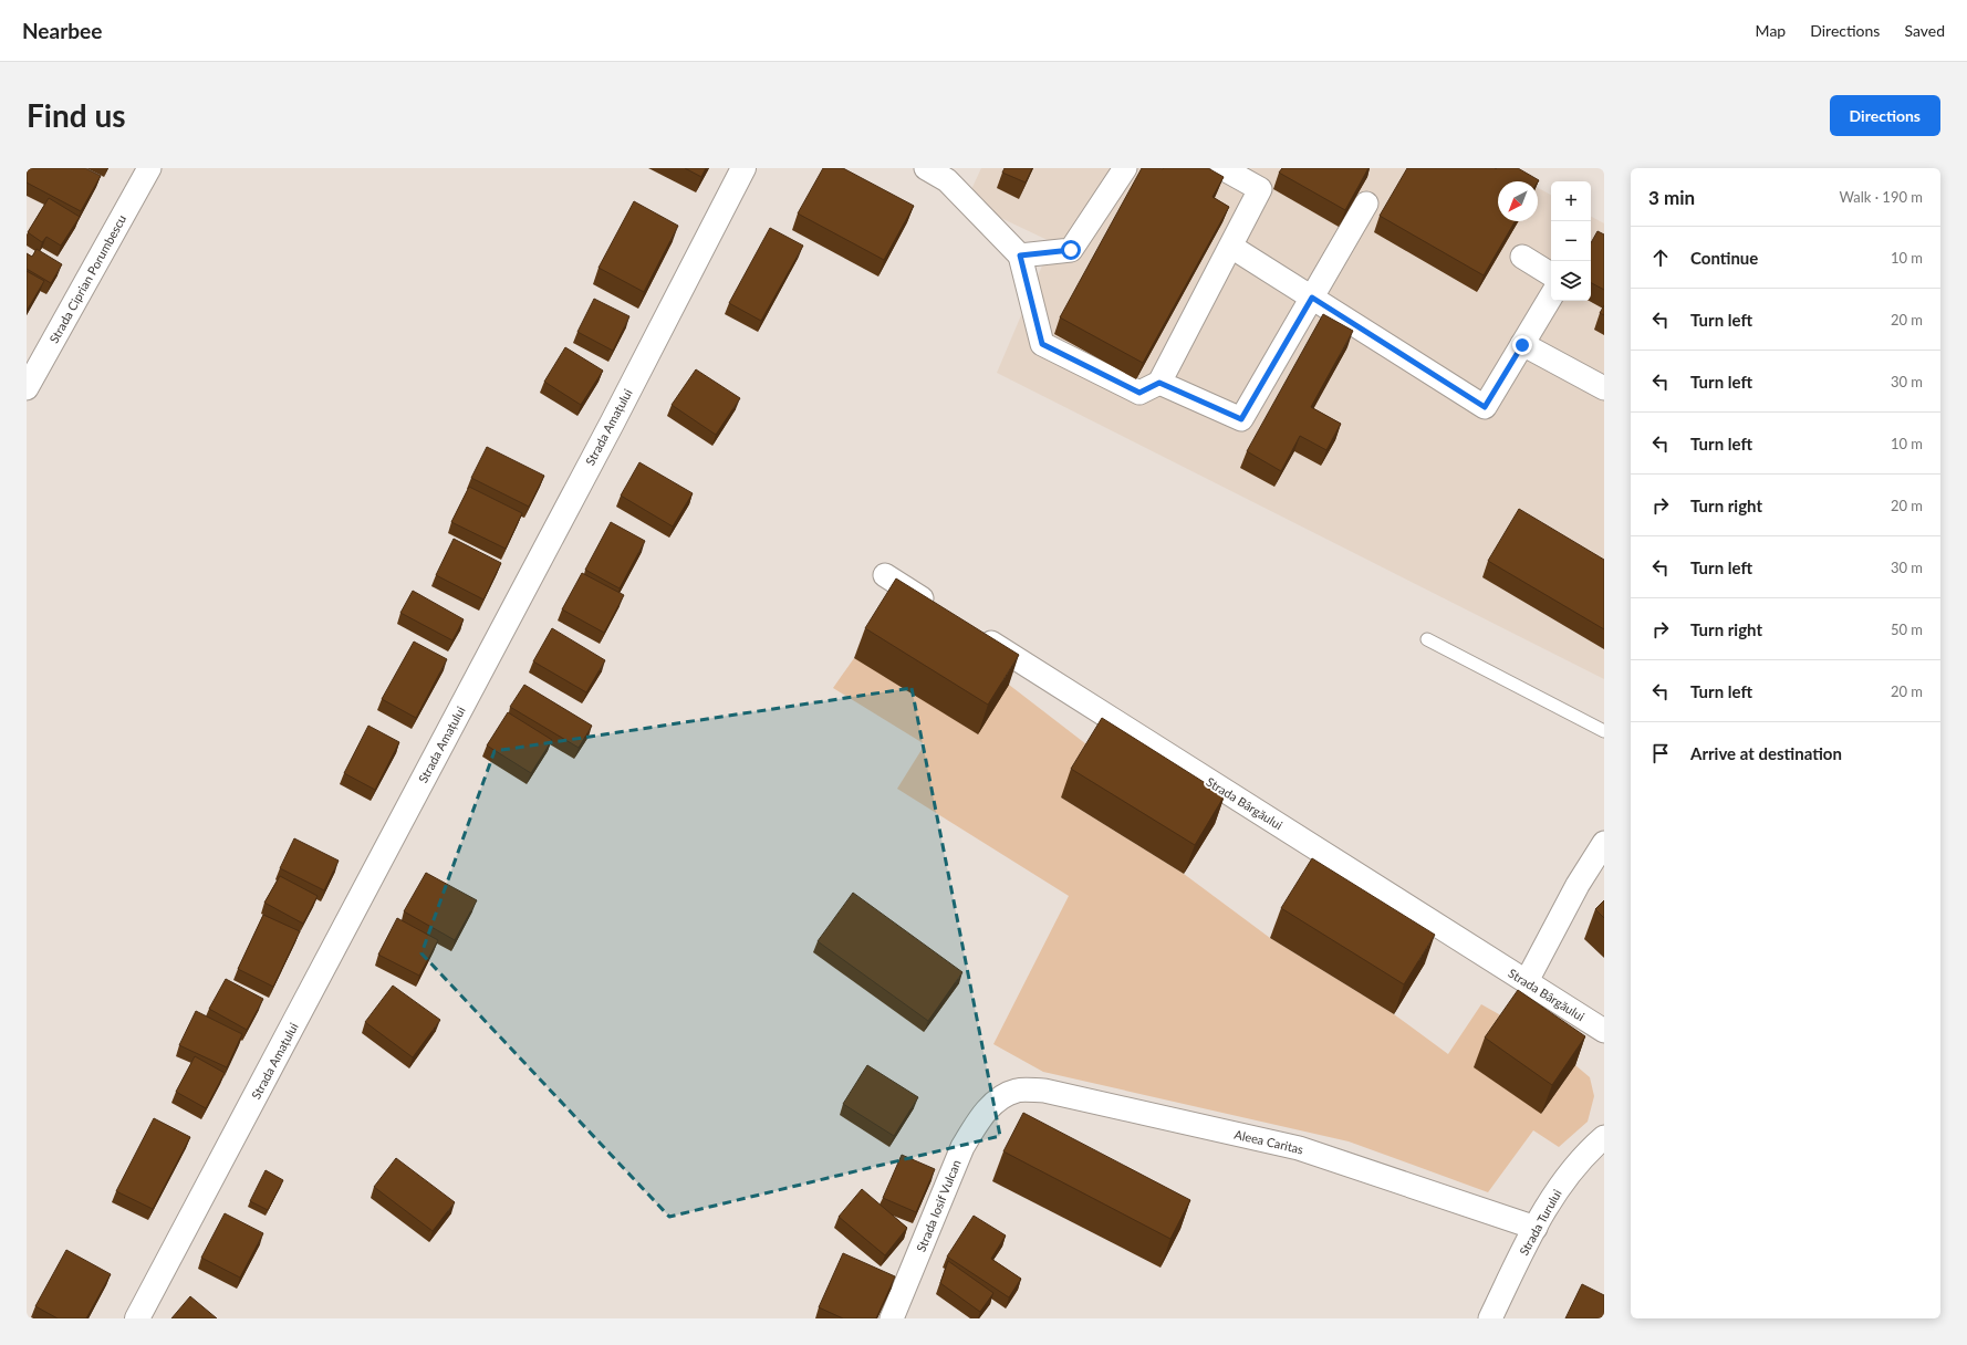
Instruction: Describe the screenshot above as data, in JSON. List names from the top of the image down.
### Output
{
  "streets": {
    "main road": ["Strada Amațului"],
    "street": [
      "Strada Ciprian Porumbescu",
      "Strada Bârgăului",
      "Aleea Caritas",
      "Strada Iosif Vulcan",
      "Strada Turului"
    ]
  },
  "crossings": [
    ["Aleea Caritas", "Strada Iosif Vulcan"],
    ["Aleea Caritas", "Strada Turului"]
  ],
  "north": "bottom left",
  "page": {
    "header": "Nearbee",
    "nav": ["Map", "Directions", "Saved"],
    "buttons": "Directions",
    "title": "Find us",
    "heading": ["3 min", "Walk · 190 m"],
    "map_buttons": ["+", "−"],
    "list": [
      ["Continue", "10 m"],
      ["Turn left", "20 m"],
      ["Turn left", "30 m"],
      ["Turn left", "10 m"],
      ["Turn right", "20 m"],
      ["Turn left", "30 m"],
      ["Turn right", "50 m"],
      ["Turn left", "20 m"],
      "Arrive at destination"
    ]
  }
}
